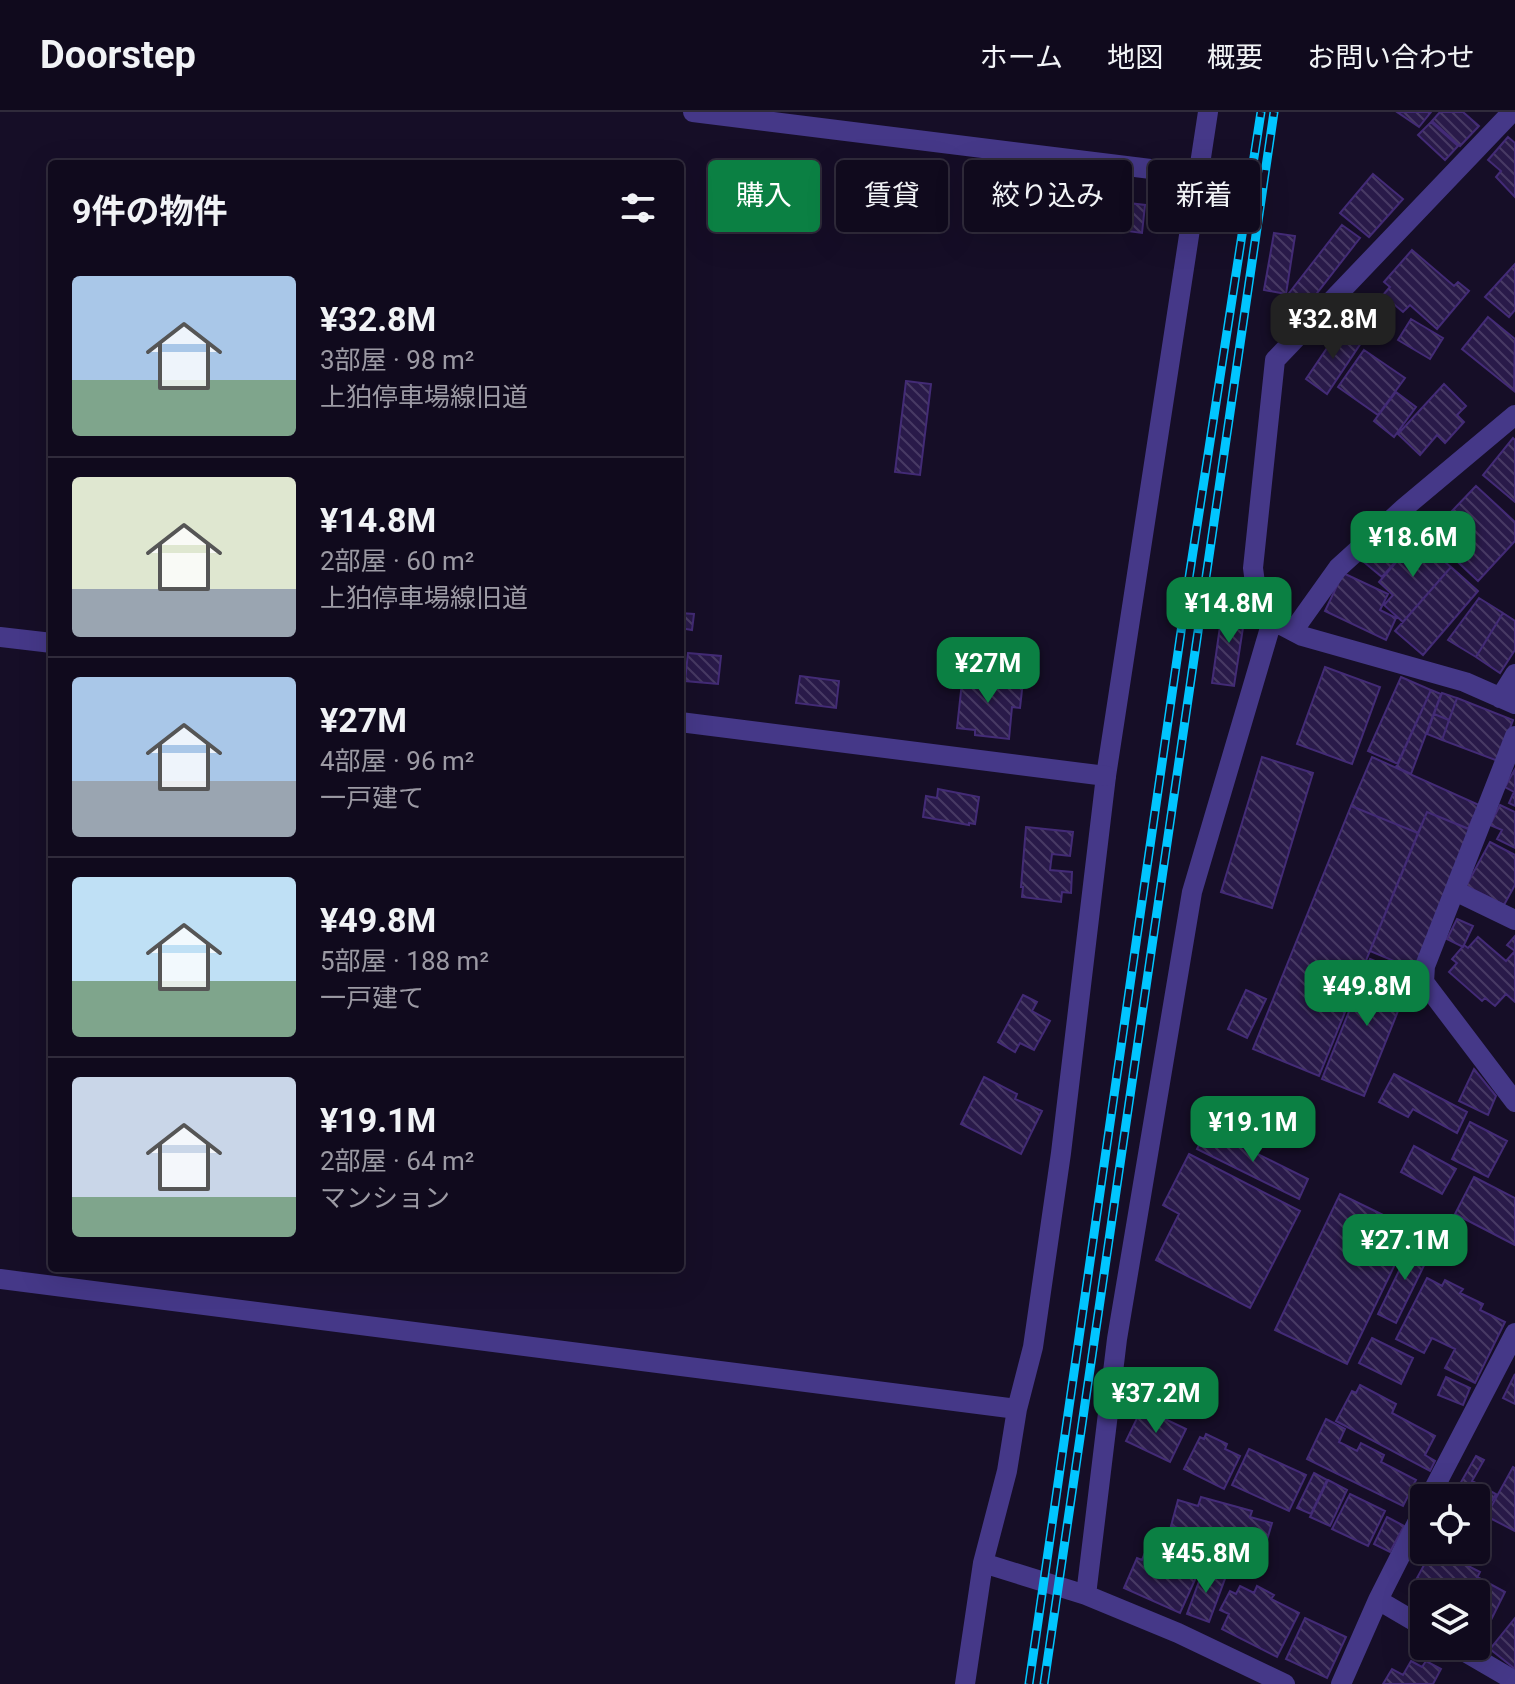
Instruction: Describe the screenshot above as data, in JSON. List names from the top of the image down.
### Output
{
  "page": {
    "header": "Doorstep",
    "nav": [
      "ホーム",
      "地図",
      "概要",
      "お問い合わせ"
    ],
    "chip": [
      "購入",
      "賃貸",
      "絞り込み",
      "新着"
    ],
    "heading": "9件の物件",
    "list": [
      {
        "name": "¥32.8M",
        "note": "3部屋 · 98 m² · 上狛停車場線旧道"
      },
      {
        "name": "¥14.8M",
        "note": "2部屋 · 60 m² · 上狛停車場線旧道"
      },
      {
        "name": "¥27M",
        "note": "4部屋 · 96 m² · 一戸建て"
      },
      {
        "name": "¥49.8M",
        "note": "5部屋 · 188 m² · 一戸建て"
      },
      {
        "name": "¥19.1M",
        "note": "2部屋 · 64 m² · マンション"
      }
    ],
    "price": [
      "¥32.8M",
      "¥18.6M",
      "¥14.8M",
      "¥27M",
      "¥49.8M",
      "¥19.1M",
      "¥27.1M",
      "¥37.2M",
      "¥45.8M"
    ]
  }
}
